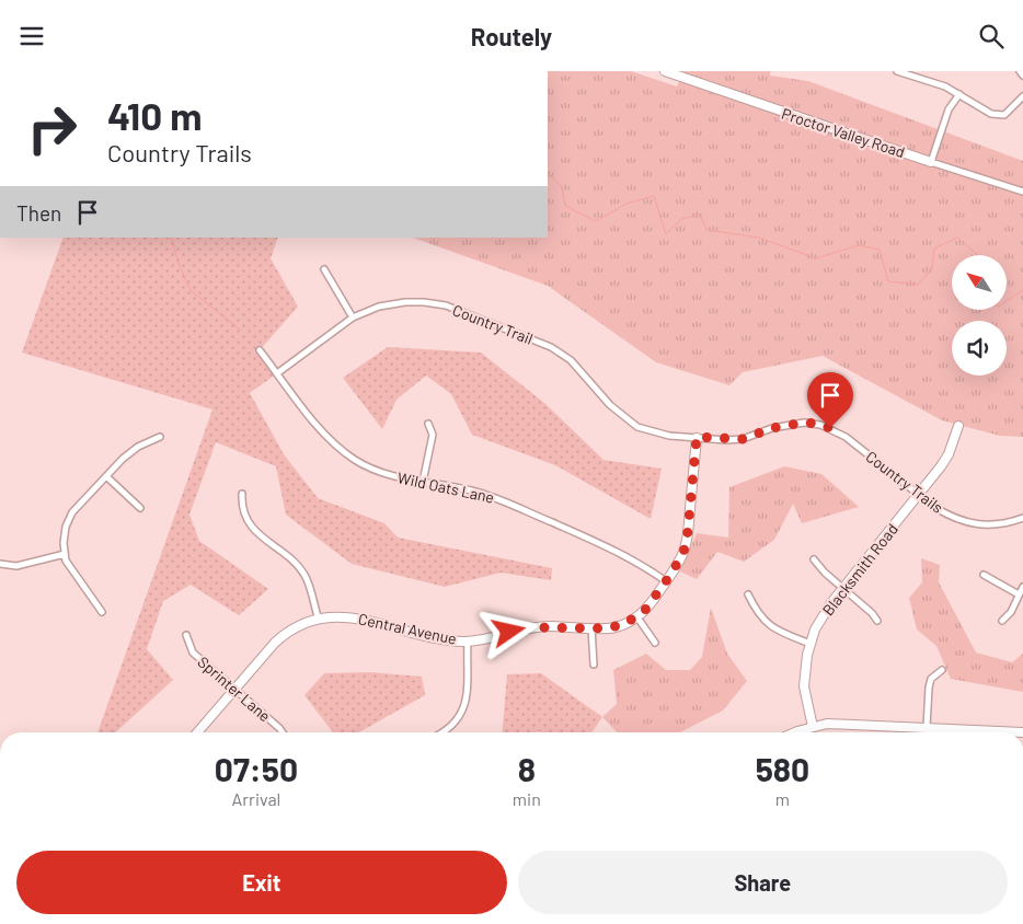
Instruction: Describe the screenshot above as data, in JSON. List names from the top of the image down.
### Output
{
  "streets": {
    "street": [
      "Proctor Valley Road",
      "Country Trail",
      "Country Trails",
      "Wild Oats Lane",
      "Blacksmith Road",
      "Central Avenue",
      "Sprinter Lane"
    ]
  },
  "crossings": [
    ["Country Trail", "Country Trails"],
    ["Country Trail", "Wild Oats Lane"],
    ["Country Trail", "Central Avenue"],
    ["Country Trails", "Blacksmith Road"],
    ["Country Trails", "Central Avenue"],
    ["Wild Oats Lane", "Central Avenue"],
    ["Central Avenue", "Sprinter Lane"]
  ],
  "north": "top left",
  "page": {
    "header": "Routely",
    "turn": ["410 m", "Country Trails"],
    "then": "Then",
    "eta": [
      "07:50",
      "Arrival",
      "8",
      "min",
      "580",
      "m"
    ],
    "buttons": ["Exit", "Share"]
  }
}
